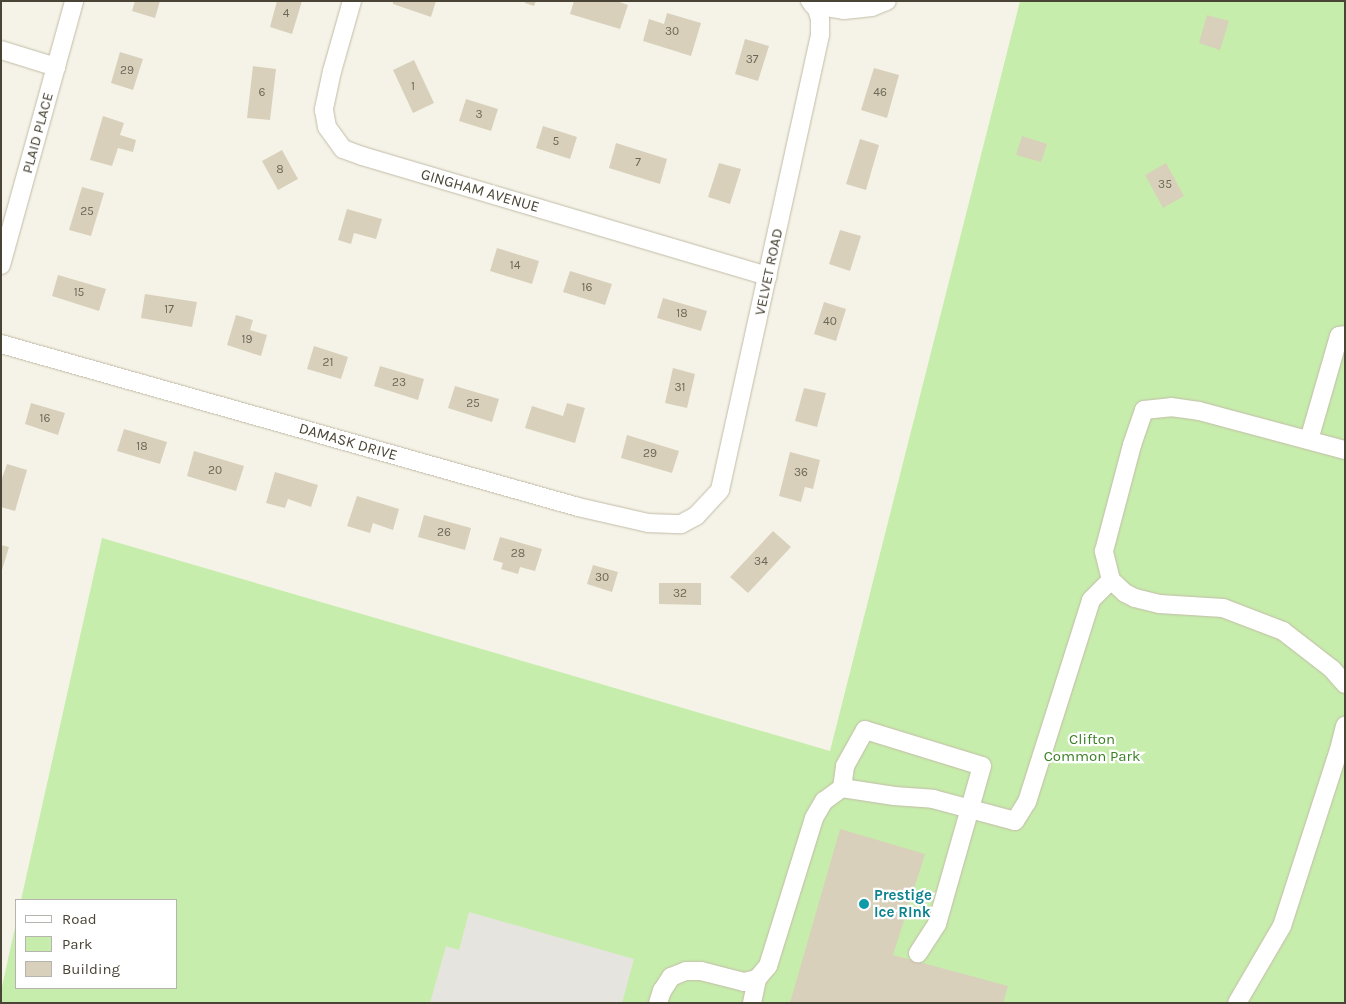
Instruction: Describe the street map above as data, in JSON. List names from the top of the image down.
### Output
{
  "streets": {
    "street": [
      "PLAID PLACE",
      "GINGHAM AVENUE",
      "VELVET ROAD",
      "DAMASK DRIVE"
    ]
  },
  "crossings": [
    ["GINGHAM AVENUE", "VELVET ROAD"],
    ["VELVET ROAD", "DAMASK DRIVE"]
  ],
  "parks": ["Clifton Common Park"],
  "places": ["Prestige Ice RInk"],
  "house_numbers": [
    "4",
    "30",
    "37",
    "29",
    "1",
    "6",
    "46",
    "3",
    "5",
    "7",
    "8",
    "35",
    "25",
    "14",
    "16",
    "15",
    "17",
    "18",
    "40",
    "19",
    "21",
    "23",
    "31",
    "25",
    "16",
    "18",
    "29",
    "20",
    "36",
    "26",
    "28",
    "34",
    "30",
    "32"
  ],
  "legend": ["Road", "Park", "Building"]
}
